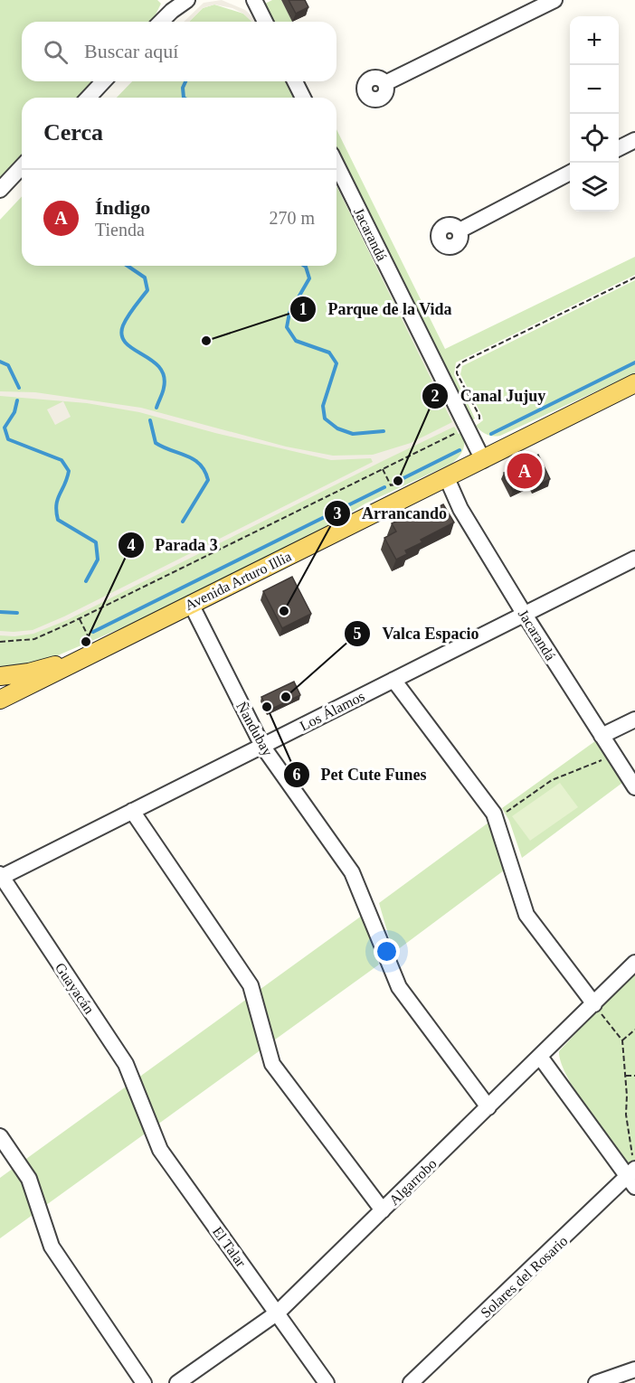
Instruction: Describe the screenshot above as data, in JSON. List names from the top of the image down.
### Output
{
  "streets": {
    "main road": ["Avenida Arturo Illia"],
    "street": [
      "Jacarandá",
      "Los Álamos",
      "Ñandubay",
      "Guayacán",
      "Algarrobo",
      "El Talar",
      "Solares del Rosario"
    ]
  },
  "crossings": [
    ["Jacarandá", "Avenida Arturo Illia"],
    ["Jacarandá", "Los Álamos"],
    ["Avenida Arturo Illia", "Ñandubay"],
    ["Los Álamos", "Ñandubay"],
    ["Los Álamos", "Guayacán"],
    ["Ñandubay", "Algarrobo"],
    ["Guayacán", "El Talar"],
    ["Algarrobo", "El Talar"]
  ],
  "places": [
    "Parque de la Vida",
    "Canal Jujuy",
    "Arrancando",
    "Parada 3",
    "Valca Espacio",
    "Pet Cute Funes"
  ],
  "page": {
    "map_buttons": ["+", "−"],
    "search": "Buscar aquí",
    "heading": "Cerca",
    "list": [
      {
        "mark": "A",
        "name": "Índigo",
        "note": "Tienda",
        "value": "270 m"
      }
    ],
    "pins": "A"
  }
}
